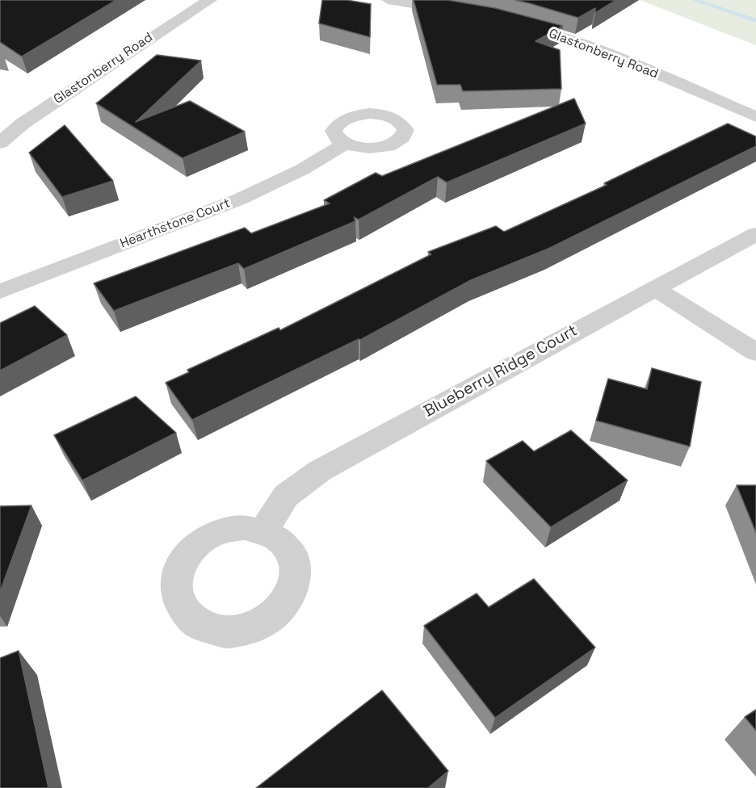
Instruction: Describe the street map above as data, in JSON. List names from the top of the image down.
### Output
{
  "streets": {
    "street": ["Glastonberry Road", "Hearthstone Court", "Blueberry Ridge Court"]
  }
}
